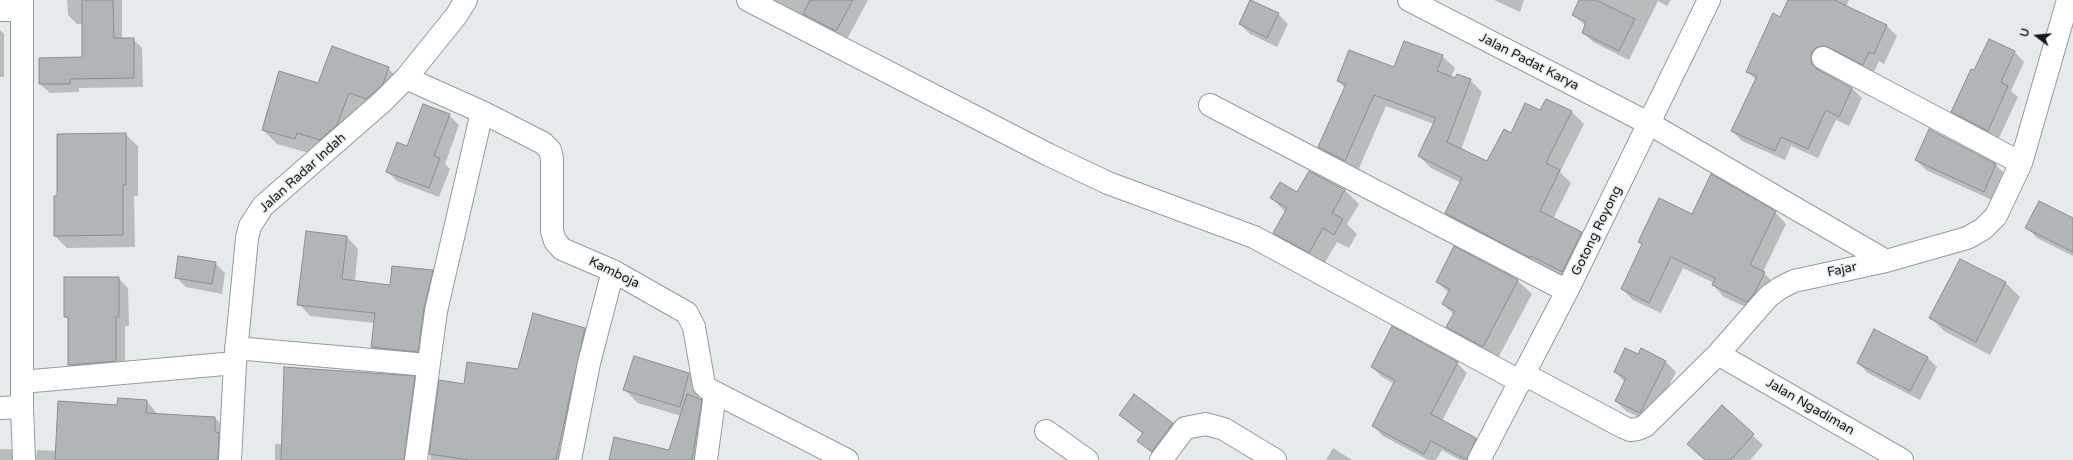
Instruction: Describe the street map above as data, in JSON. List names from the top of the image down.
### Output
{
  "streets": {
    "street": [
      "Jalan Padat Karya",
      "Jalan Radar Indah",
      "Gotong Royong",
      "Fajar",
      "Kamboja",
      "Jalan Ngadiman"
    ]
  },
  "crossings": [
    ["Jalan Padat Karya", "Gotong Royong"],
    ["Jalan Padat Karya", "Fajar"],
    ["Jalan Radar Indah", "Kamboja"],
    ["Gotong Royong", "Fajar"],
    ["Fajar", "Jalan Ngadiman"]
  ],
  "north": "left"
}
